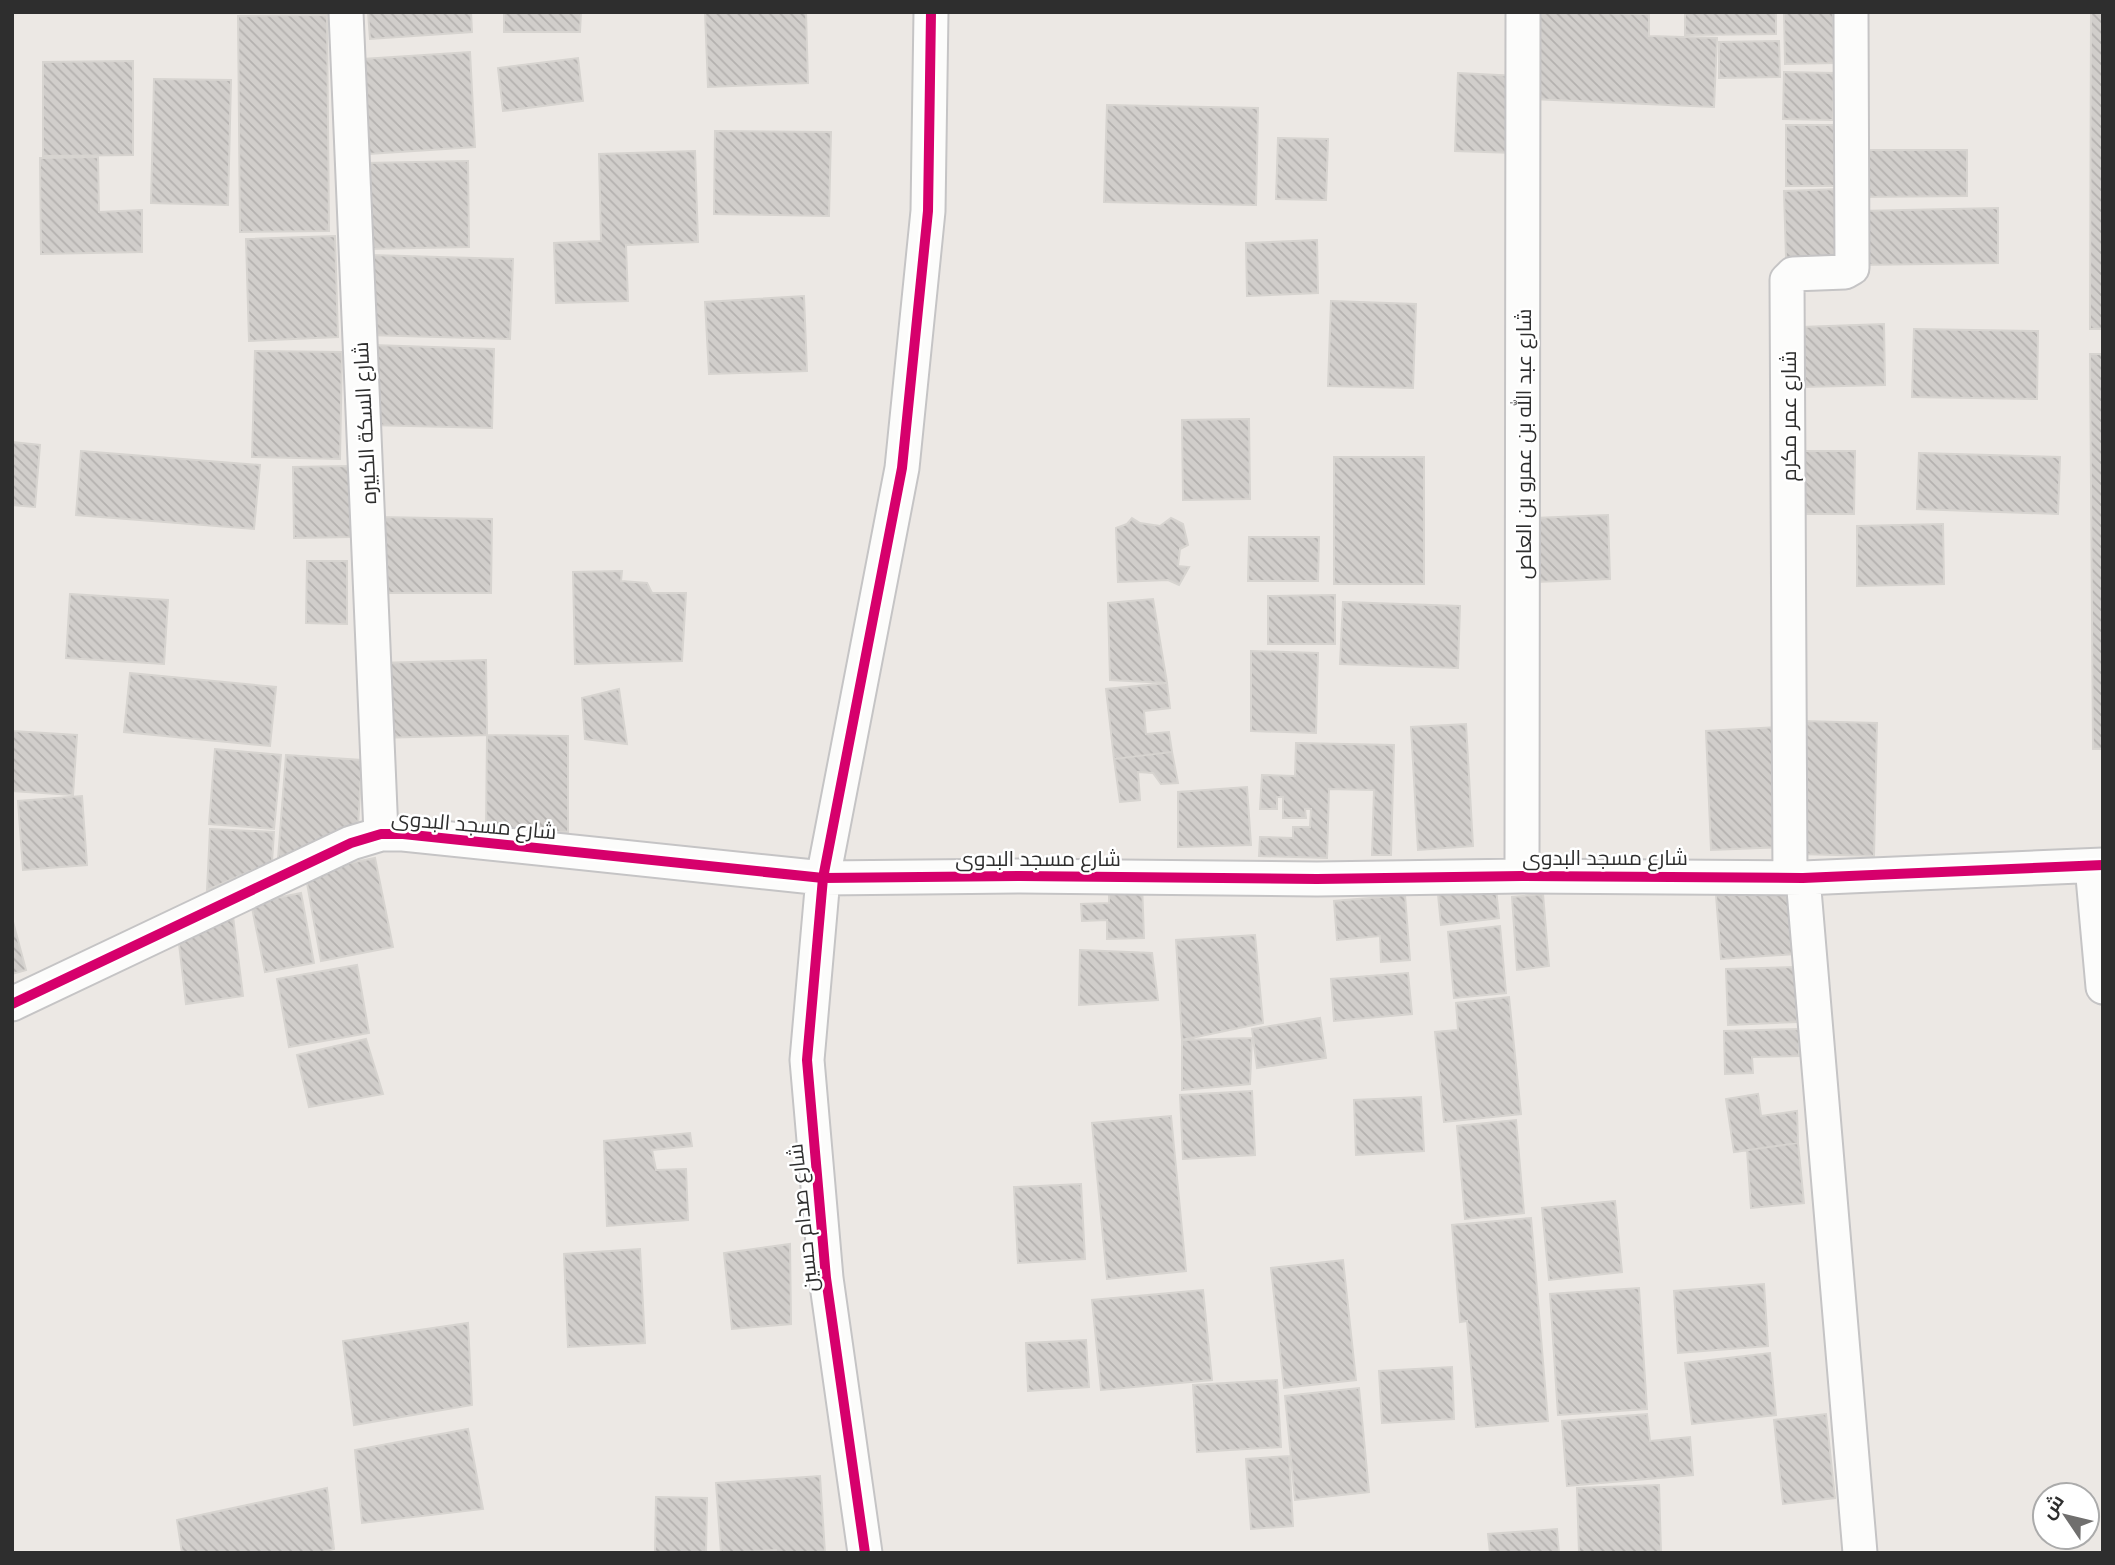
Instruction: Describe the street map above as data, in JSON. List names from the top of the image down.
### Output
{
  "streets": {
    "street": [
      "شارع عمر مكرم",
      "شارع السكة الكبيره",
      "شارع عبد الله بن عمرو بن العاص",
      "شارع مسجد البدوى",
      "شارع صدام حسين"
    ]
  },
  "crossings": [
    ["شارع عمر مكرم", "شارع مسجد البدوى"],
    ["شارع السكة الكبيره", "شارع مسجد البدوى"],
    ["شارع عبد الله بن عمرو بن العاص", "شارع مسجد البدوى"],
    ["شارع مسجد البدوى", "شارع صدام حسين"]
  ],
  "north": "top left"
}
